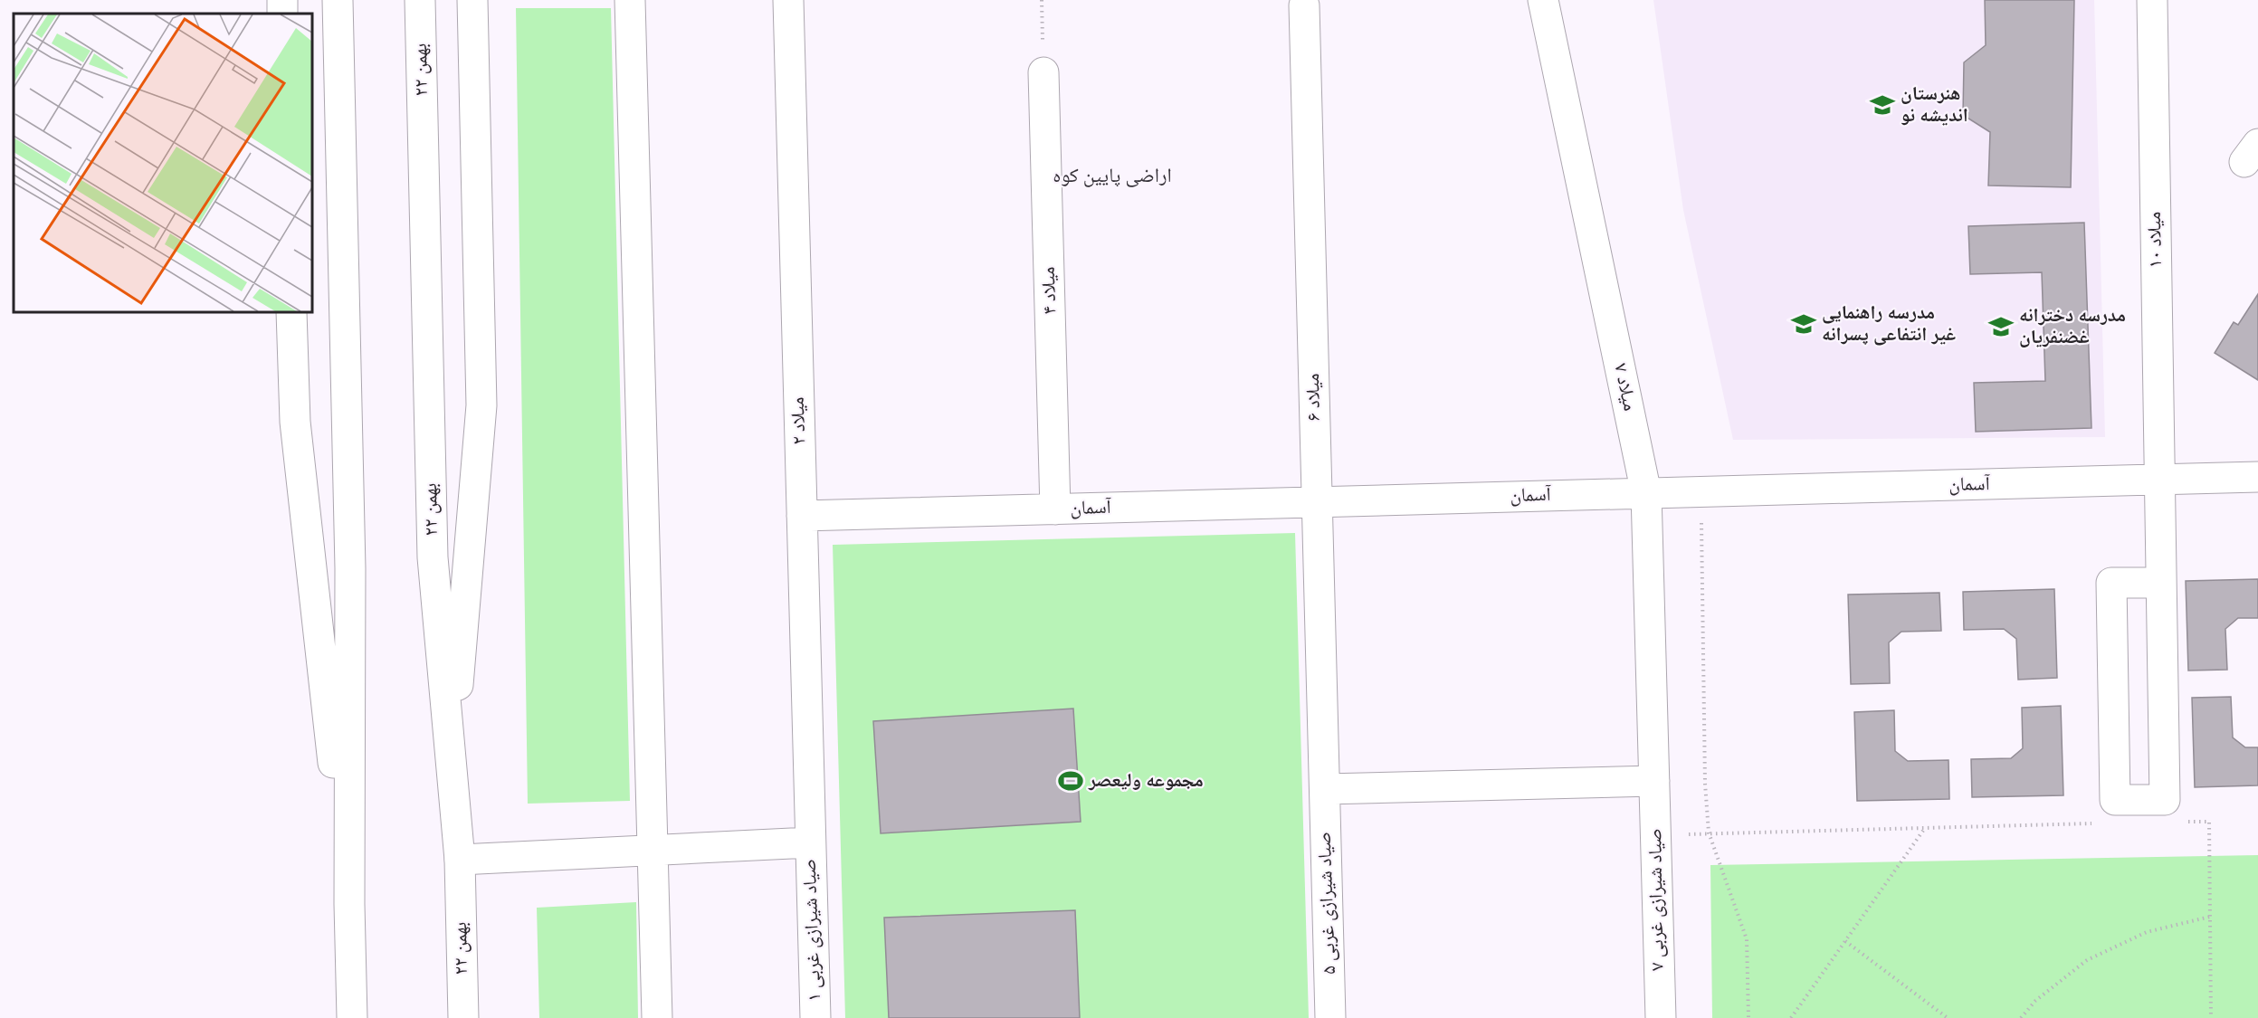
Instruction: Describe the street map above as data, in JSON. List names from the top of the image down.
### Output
{
  "streets": {
    "main road": [
      "۲۲ بهمن",
      "میلاد ۱۰",
      "میلاد ۴",
      "میلاد ۷",
      "میلاد ۶",
      "میلاد ۲",
      "آسمان",
      "صیاد شیرازی غربی ۷",
      "صیاد شیرازی غربی ۵",
      "صیاد شیرازی غربی ۱"
    ]
  },
  "crossings": [
    ["میلاد ۱۰", "آسمان"],
    ["میلاد ۴", "آسمان"],
    ["میلاد ۷", "آسمان"],
    ["میلاد ۷", "صیاد شیرازی غربی ۷"],
    ["میلاد ۶", "آسمان"],
    ["میلاد ۶", "صیاد شیرازی غربی ۵"],
    ["میلاد ۲", "آسمان"],
    ["میلاد ۲", "صیاد شیرازی غربی ۱"]
  ],
  "districts": ["اراضی پایین کوه"],
  "places": {
    "school or university": ["هنرستان اندیشه نو", "مدرسه راهنمایی غیر انتفاعی پسرانه", "مدرسه دخترانه غضنفریان"],
    "sports": ["مجموعه ولیعصر"]
  }
}
